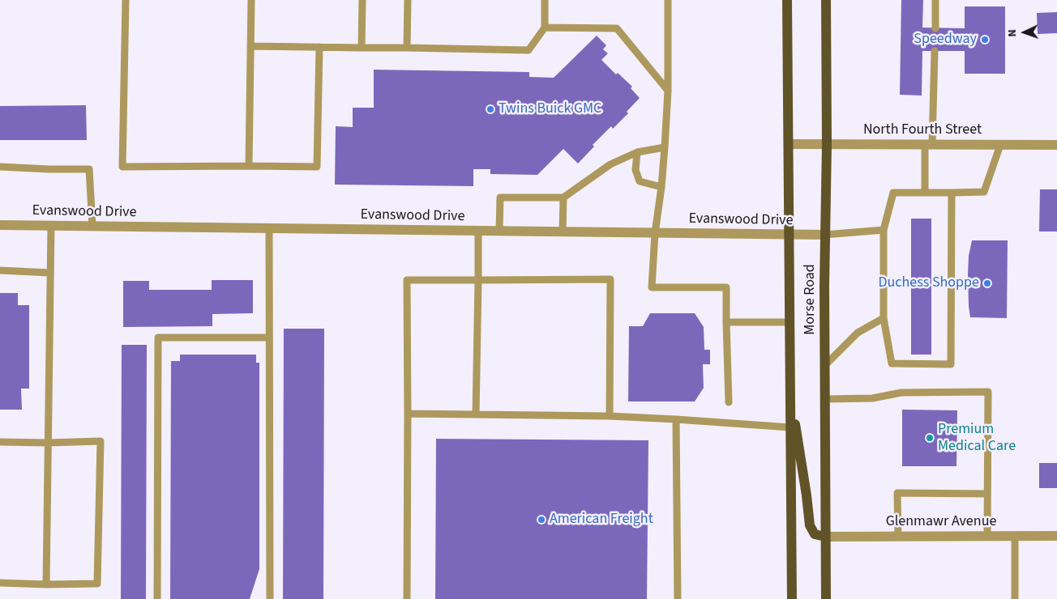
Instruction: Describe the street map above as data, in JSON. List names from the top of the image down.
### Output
{
  "streets": {
    "main road": ["Morse Road"],
    "street": ["North Fourth Street", "Evanswood Drive", "Glenmawr Avenue"]
  },
  "crossings": [
    ["North Fourth Street", "Morse Road"],
    ["Evanswood Drive", "Morse Road"],
    ["Morse Road", "Glenmawr Avenue"]
  ],
  "places": [
    "Speedway",
    "Twins Buick GMC",
    "Duchess Shoppe",
    "Premium Medical Care",
    "American Freight"
  ],
  "north": "left"
}
